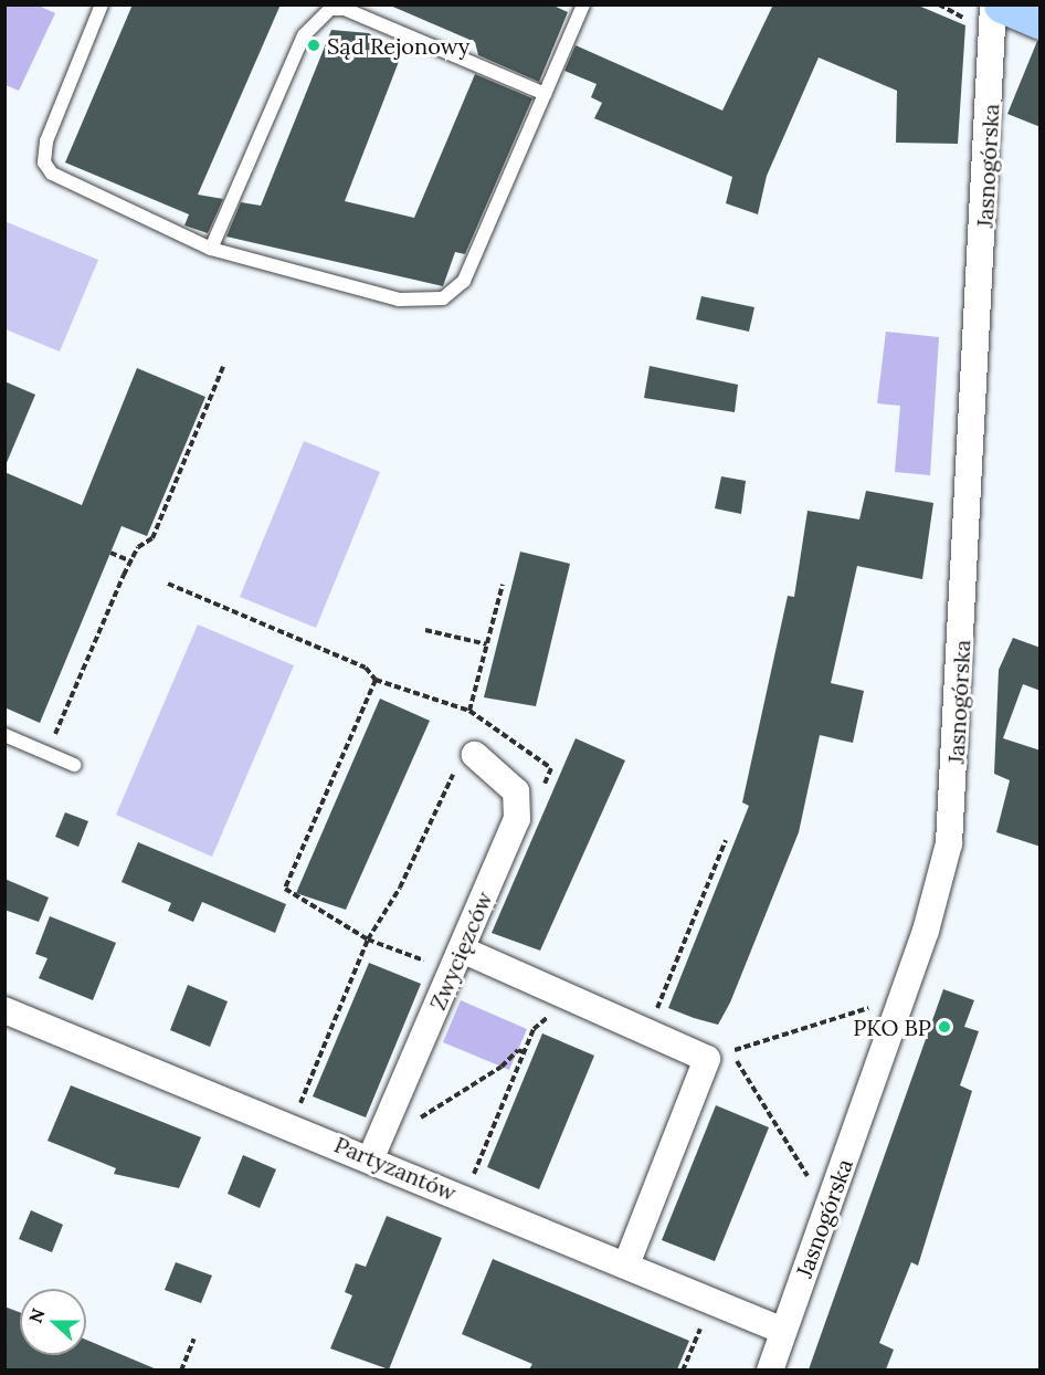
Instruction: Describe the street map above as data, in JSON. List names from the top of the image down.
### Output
{
  "streets": {
    "street": ["Jasnogórska", "Zwycięzców", "Partyzantów"]
  },
  "crossings": [
    ["Jasnogórska", "Partyzantów"],
    ["Zwycięzców", "Partyzantów"]
  ],
  "places": ["Sąd Rejonowy", "PKO BP"],
  "north": "left"
}
